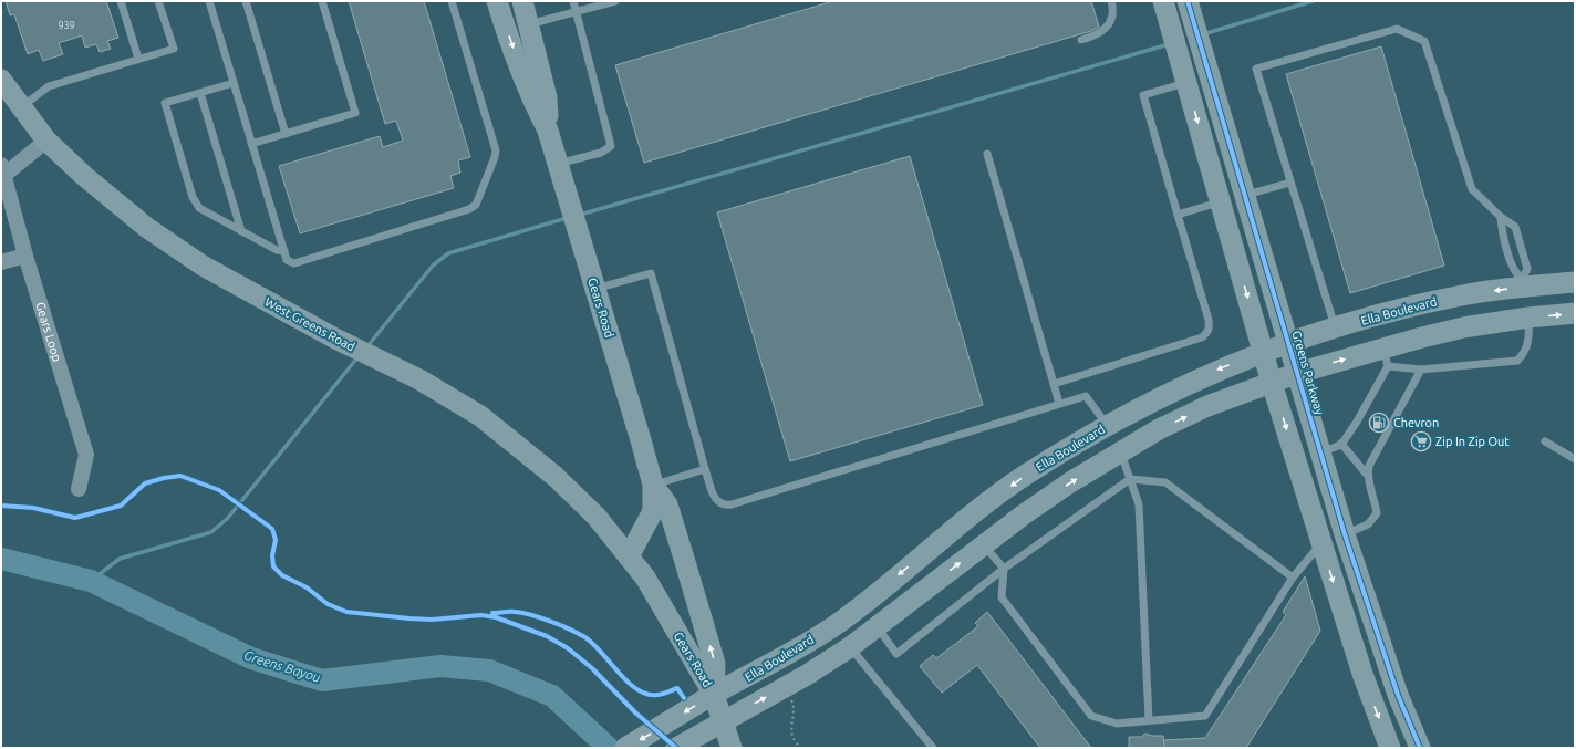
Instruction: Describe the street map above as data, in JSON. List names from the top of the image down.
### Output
{
  "streets": {
    "main road": [
      "Gears Road",
      "Ella Boulevard",
      "West Greens Road",
      "Greens Parkway"
    ],
    "street": ["Gears Loop"]
  },
  "crossings": [
    ["Gears Road", "Ella Boulevard"],
    ["Gears Road", "West Greens Road"],
    ["Ella Boulevard", "Greens Parkway"],
    ["West Greens Road", "Gears Loop"]
  ],
  "water": ["Greens Bayou"],
  "places": {
    "fuel station": ["Chevron"],
    "supermarket": ["Zip In Zip Out"]
  },
  "house_numbers": ["939"]
}
